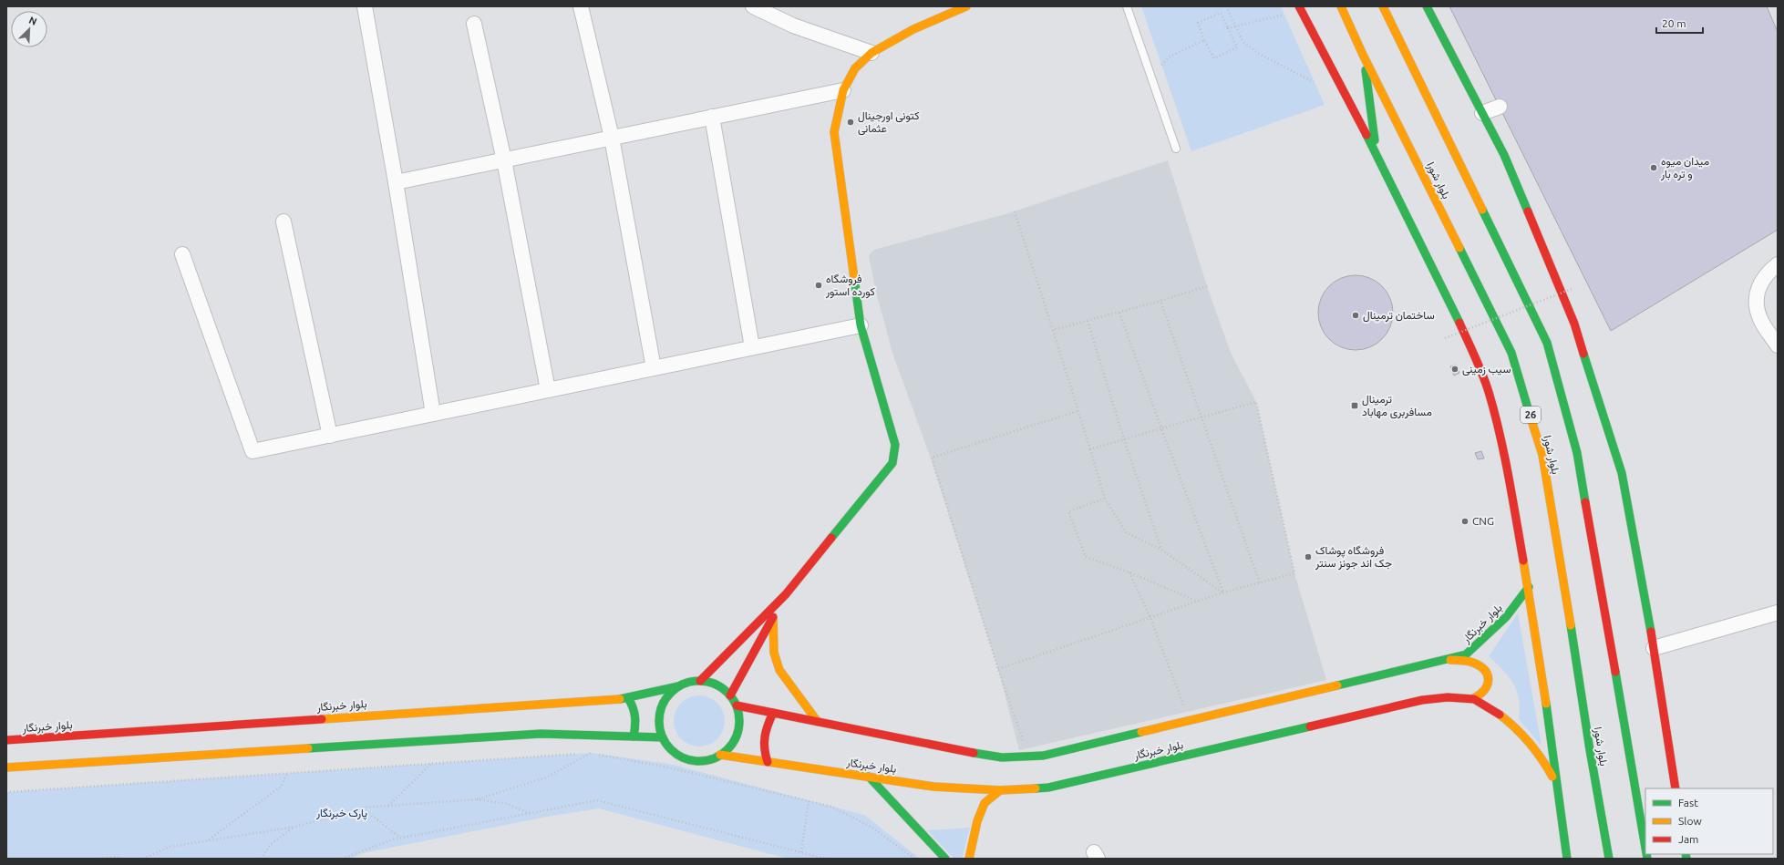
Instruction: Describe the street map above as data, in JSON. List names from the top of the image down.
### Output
{
  "streets": {
    "main road": ["بلوار شورا", "26", "بلوار خبرنگار"]
  },
  "parks": ["پارک خبرنگار"],
  "places": {
    "other": [
      "کتونی اورجینال عثمانی",
      "میدان میوه و تره بار",
      "فروشگاه کورده استور",
      "ساختمان ترمینال",
      "سیب زمینی",
      "CNG",
      "فروشگاه پوشاک جک اند جونز سنتر"
    ],
    "transit": ["ترمینال مسافربری مهاباد"]
  },
  "legend": ["Fast", "Slow", "Jam"],
  "scale_bar": "20 m",
  "north": "top right"
}
